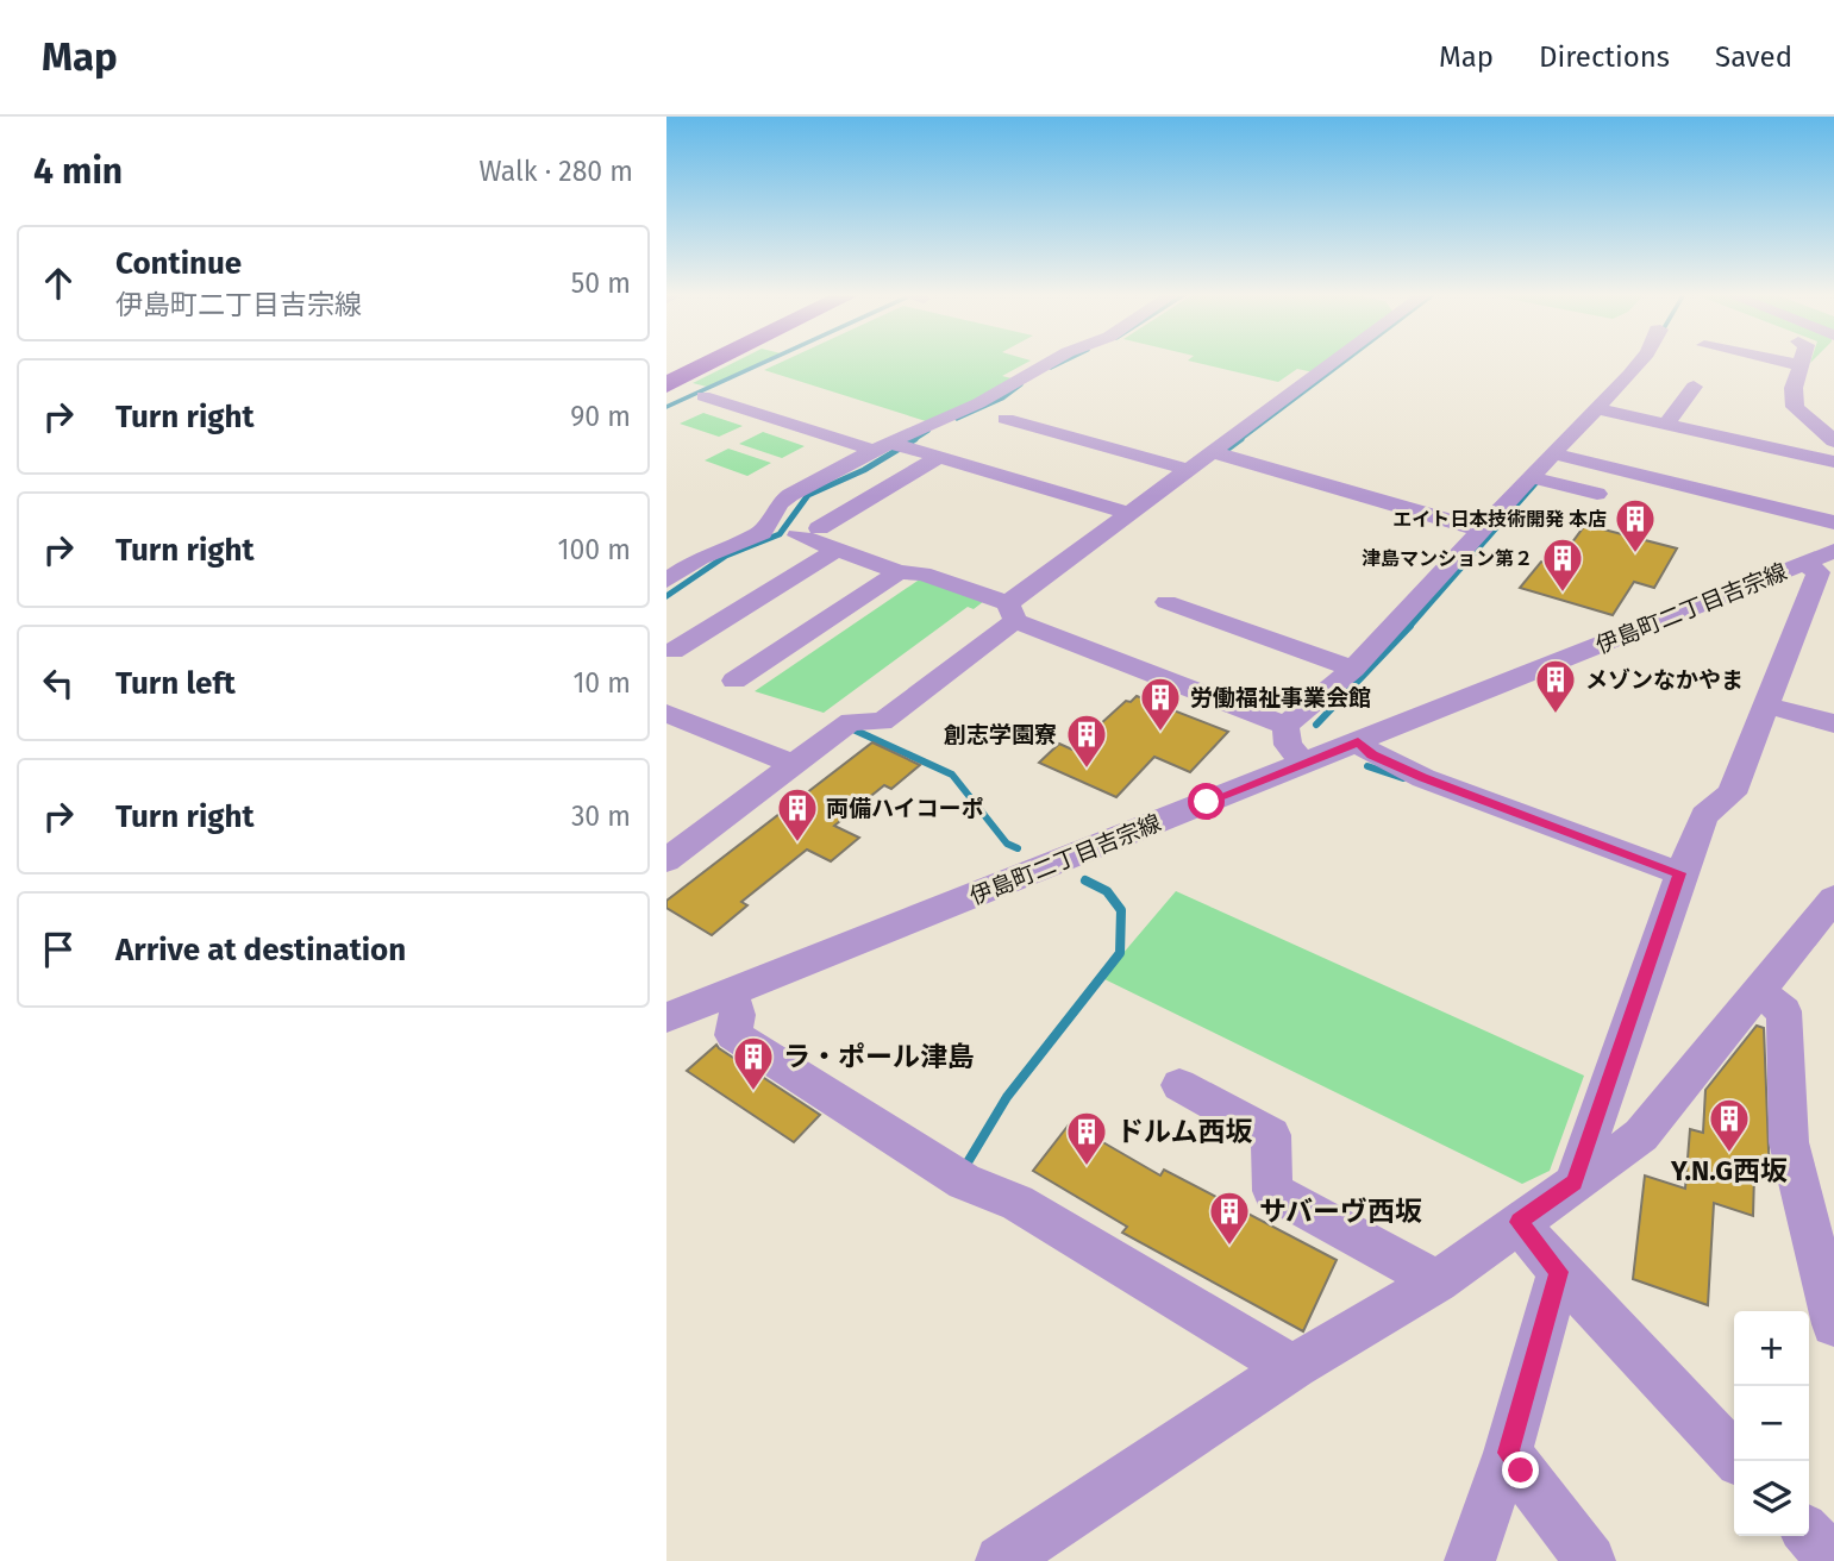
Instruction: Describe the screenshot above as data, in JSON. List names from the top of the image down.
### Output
{
  "streets": {
    "street": ["伊島町二丁目吉宗線"]
  },
  "places": {
    "building": [
      "エイト日本技術開発 本店",
      "津島マンション第２",
      "メゾンなかやま",
      "労働福祉事業会館",
      "創志学園寮",
      "両備ハイコーポ",
      "ラ・ポール津島",
      "Y.N.G西坂",
      "ドルム西坂",
      "サバーヴ西坂"
    ]
  },
  "page": {
    "header": "Map",
    "nav": ["Map", "Directions", "Saved"],
    "heading": ["4 min", "Walk · 280 m"],
    "list": [
      ["Continue", "伊島町二丁目吉宗線", "50 m"],
      ["Turn right", "90 m"],
      ["Turn right", "100 m"],
      ["Turn left", "10 m"],
      ["Turn right", "30 m"],
      "Arrive at destination"
    ],
    "map_buttons": ["+", "−"]
  }
}
